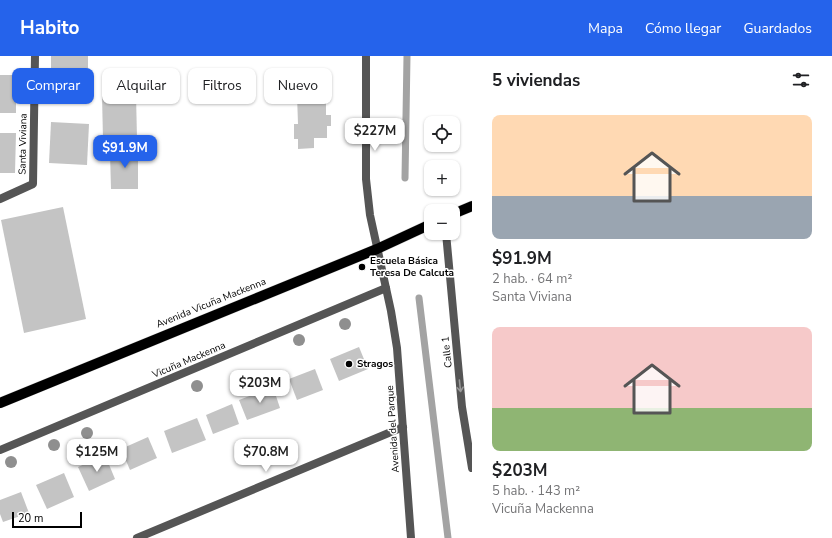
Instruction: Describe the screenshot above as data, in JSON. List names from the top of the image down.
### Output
{
  "streets": {
    "main road": ["Avenida Vicuña Mackenna"],
    "street": [
      "Santa Viviana",
      "Calle 1",
      "Vicuña Mackenna",
      "Avenida del Parque"
    ]
  },
  "crossings": [
    ["Avenida Vicuña Mackenna", "Avenida del Parque"],
    ["Vicuña Mackenna", "Avenida del Parque"]
  ],
  "one_way": ["Calle 1"],
  "places": ["Escuela Básica Teresa De Calcuta", "Stragos"],
  "scale_bar": "20 m",
  "page": {
    "header": "Habito",
    "nav": ["Mapa", "Cómo llegar", "Guardados"],
    "heading": "5 viviendas",
    "chip": [
      "Comprar",
      "Alquilar",
      "Filtros",
      "Nuevo"
    ],
    "list": [
      {
        "name": "$91.9M",
        "note": "2 hab. · 64 m² · Santa Viviana"
      },
      {
        "name": "$203M",
        "note": "5 hab. · 143 m² · Vicuña Mackenna"
      }
    ],
    "map_buttons": ["+", "−"],
    "price": [
      "$227M",
      "$91.9M",
      "$203M",
      "$125M",
      "$70.8M"
    ],
    "scale": "20 m"
  }
}
